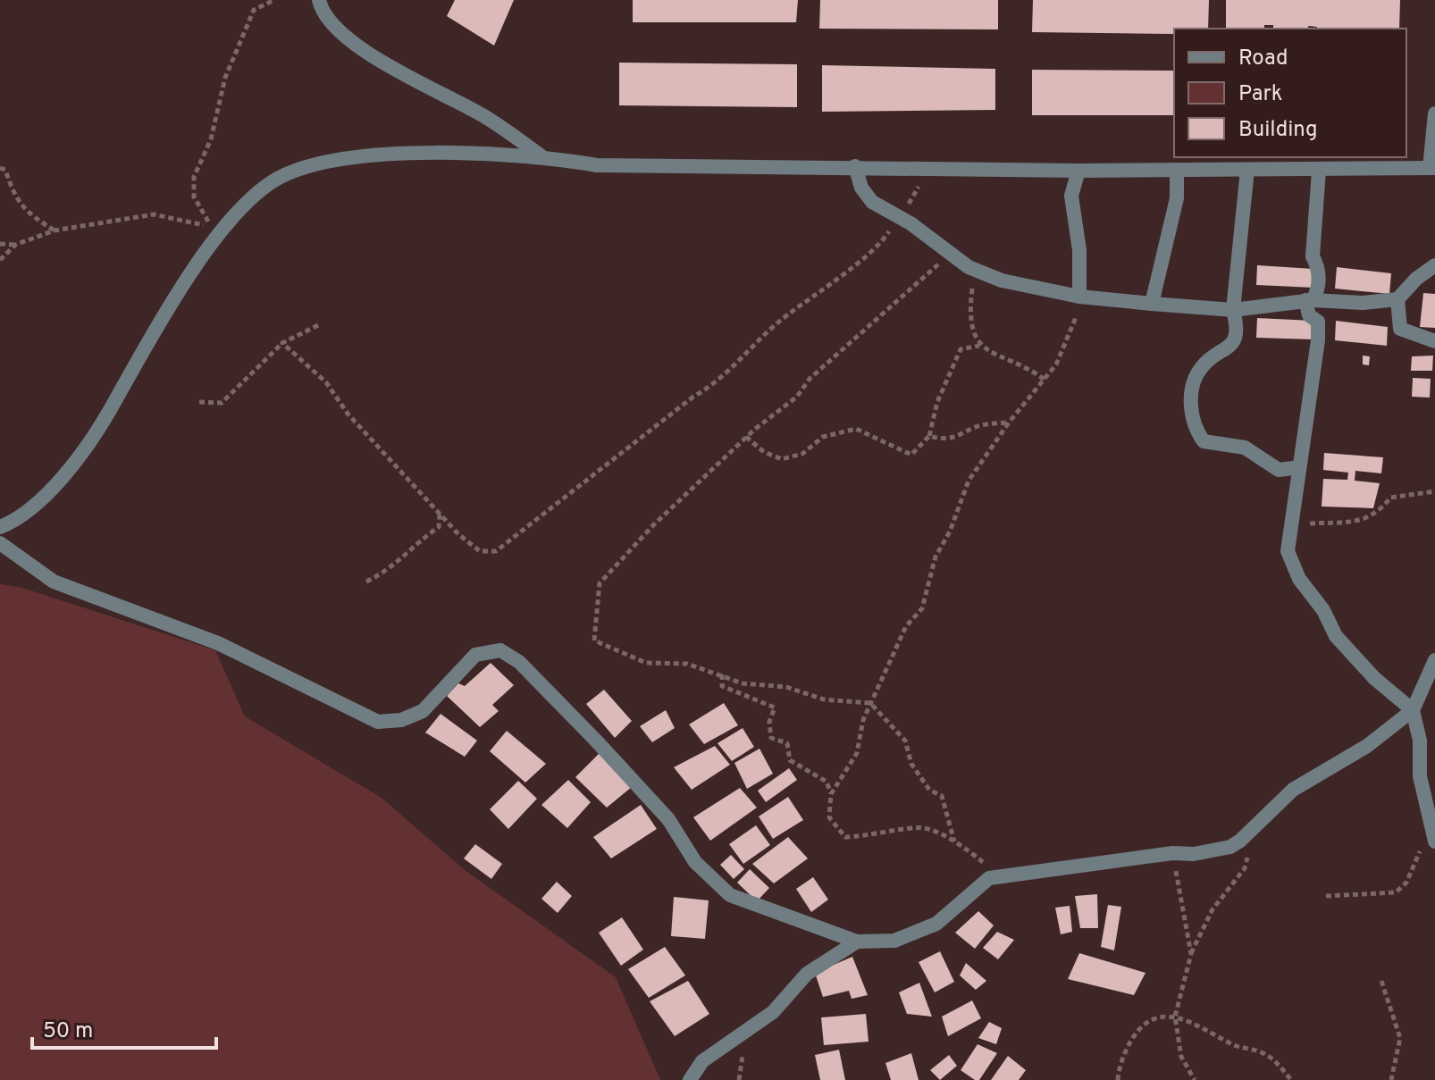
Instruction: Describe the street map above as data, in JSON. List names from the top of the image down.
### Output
{
  "legend": ["Road", "Park", "Building"],
  "scale_bar": "50 m"
}
